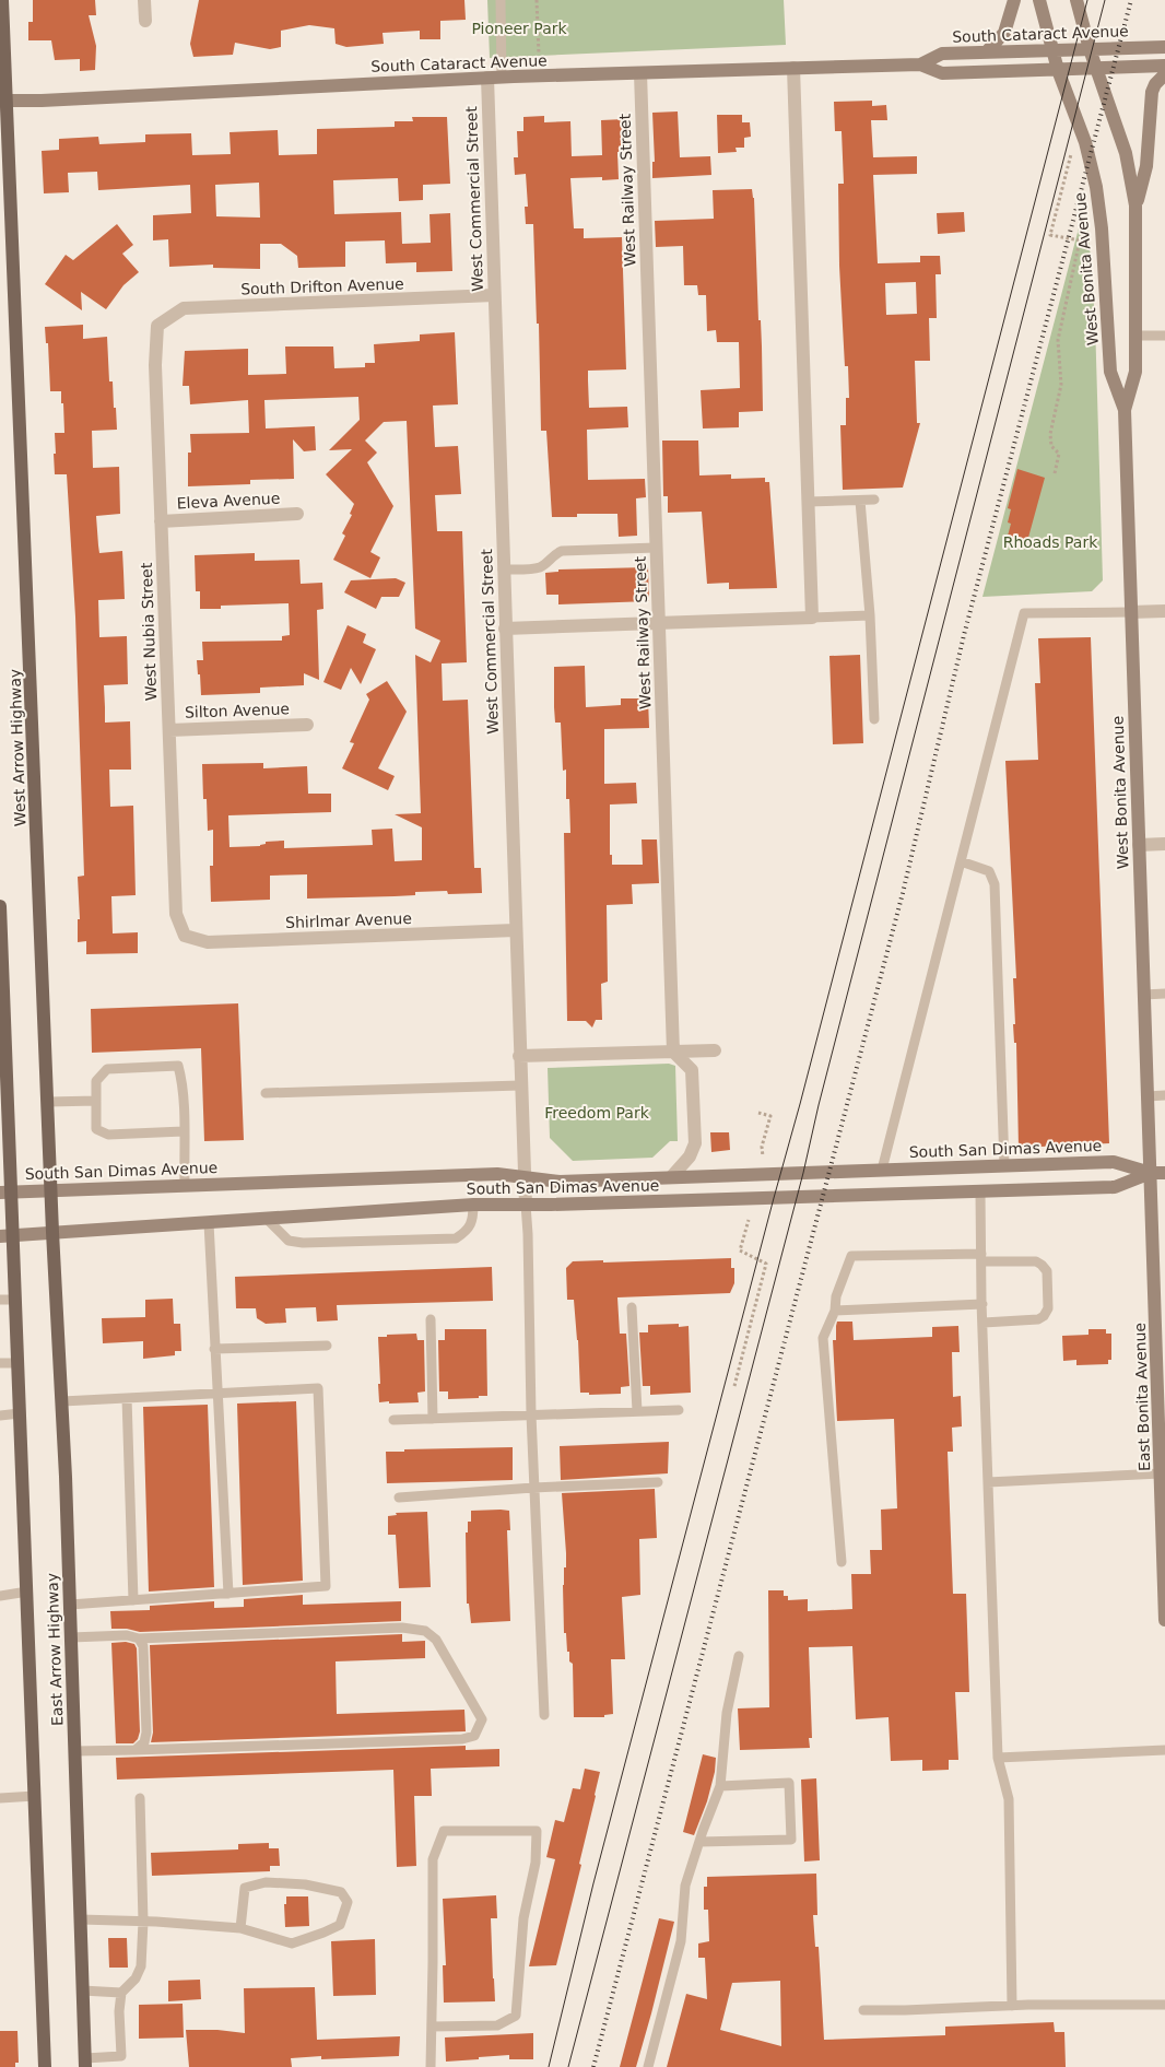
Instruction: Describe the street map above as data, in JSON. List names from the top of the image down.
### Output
{
  "streets": {
    "main road": [
      "South Cataract Avenue",
      "West Bonita Avenue",
      "West Arrow Highway",
      "South San Dimas Avenue",
      "East Bonita Avenue",
      "East Arrow Highway"
    ],
    "street": [
      "West Railway Street",
      "West Commercial Street",
      "South Drifton Avenue",
      "Eleva Avenue",
      "West Nubia Street",
      "Silton Avenue",
      "Shirlmar Avenue"
    ]
  },
  "crossings": [
    ["South Cataract Avenue", "West Railway Street"],
    ["South Cataract Avenue", "West Commercial Street"],
    ["South Cataract Avenue", "West Bonita Avenue"],
    ["South Cataract Avenue", "West Arrow Highway"],
    ["West Commercial Street", "South Drifton Avenue"],
    ["West Commercial Street", "Shirlmar Avenue"],
    ["West Commercial Street", "South San Dimas Avenue"],
    ["West Bonita Avenue", "South San Dimas Avenue"],
    ["West Bonita Avenue", "East Bonita Avenue"],
    ["South Drifton Avenue", "West Nubia Street"],
    ["Eleva Avenue", "West Nubia Street"],
    ["West Nubia Street", "Silton Avenue"],
    ["West Nubia Street", "Shirlmar Avenue"],
    ["West Arrow Highway", "South San Dimas Avenue"],
    ["West Arrow Highway", "East Arrow Highway"],
    ["South San Dimas Avenue", "East Bonita Avenue"],
    ["South San Dimas Avenue", "East Arrow Highway"]
  ],
  "parks": ["Pioneer Park", "Rhoads Park", "Freedom Park"]
}
